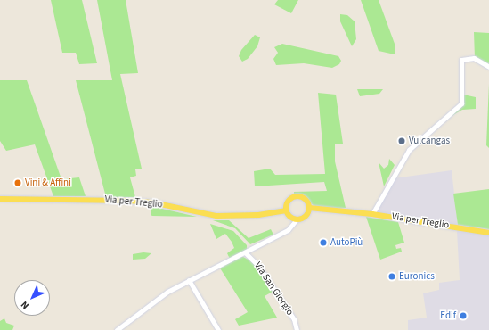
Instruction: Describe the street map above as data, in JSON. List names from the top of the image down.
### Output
{
  "streets": {
    "main road": ["Via per Treglio"],
    "street": ["Via San Giorgio"]
  },
  "crossings": [
    ["Via per Treglio", "Via San Giorgio"]
  ],
  "places": [
    "Vulcangas",
    "Vini & Affini",
    "AutoPiù",
    "Euronics",
    "Edif"
  ],
  "north": "bottom left"
}
